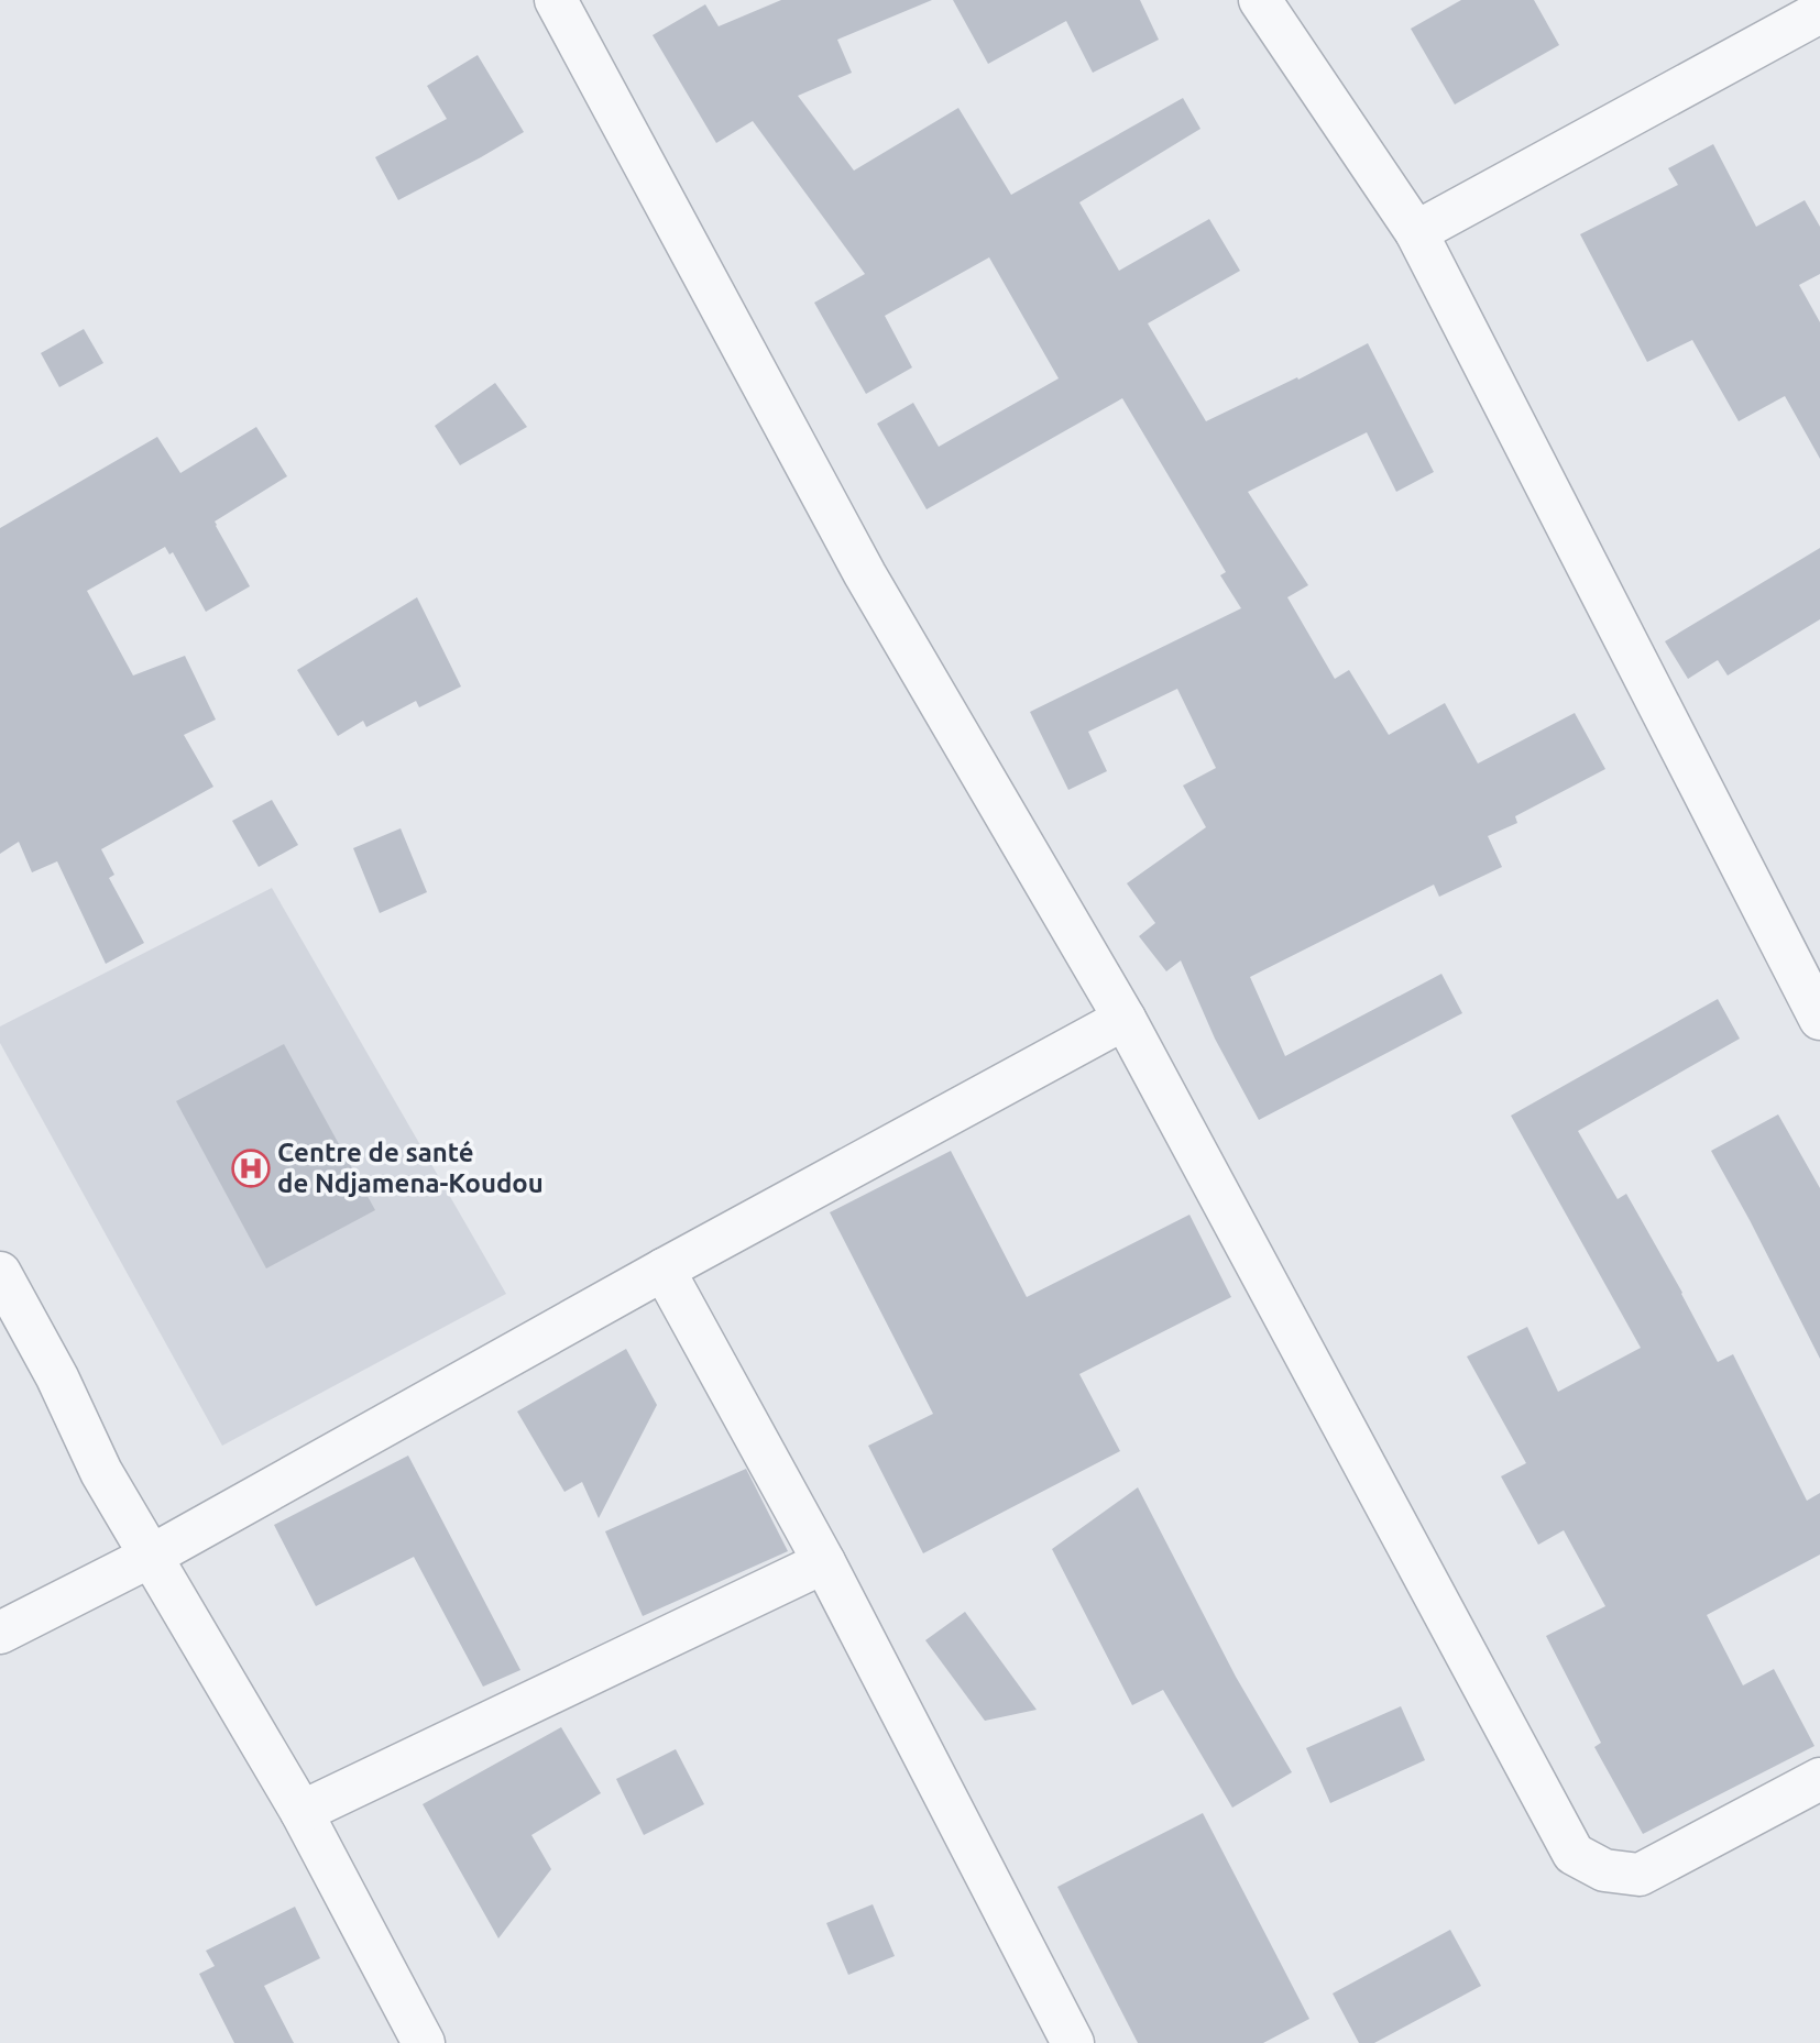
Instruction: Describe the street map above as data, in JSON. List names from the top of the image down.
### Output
{
  "places": {
    "hospital": ["Centre de santé de Ndjamena-Koudou"]
  }
}
